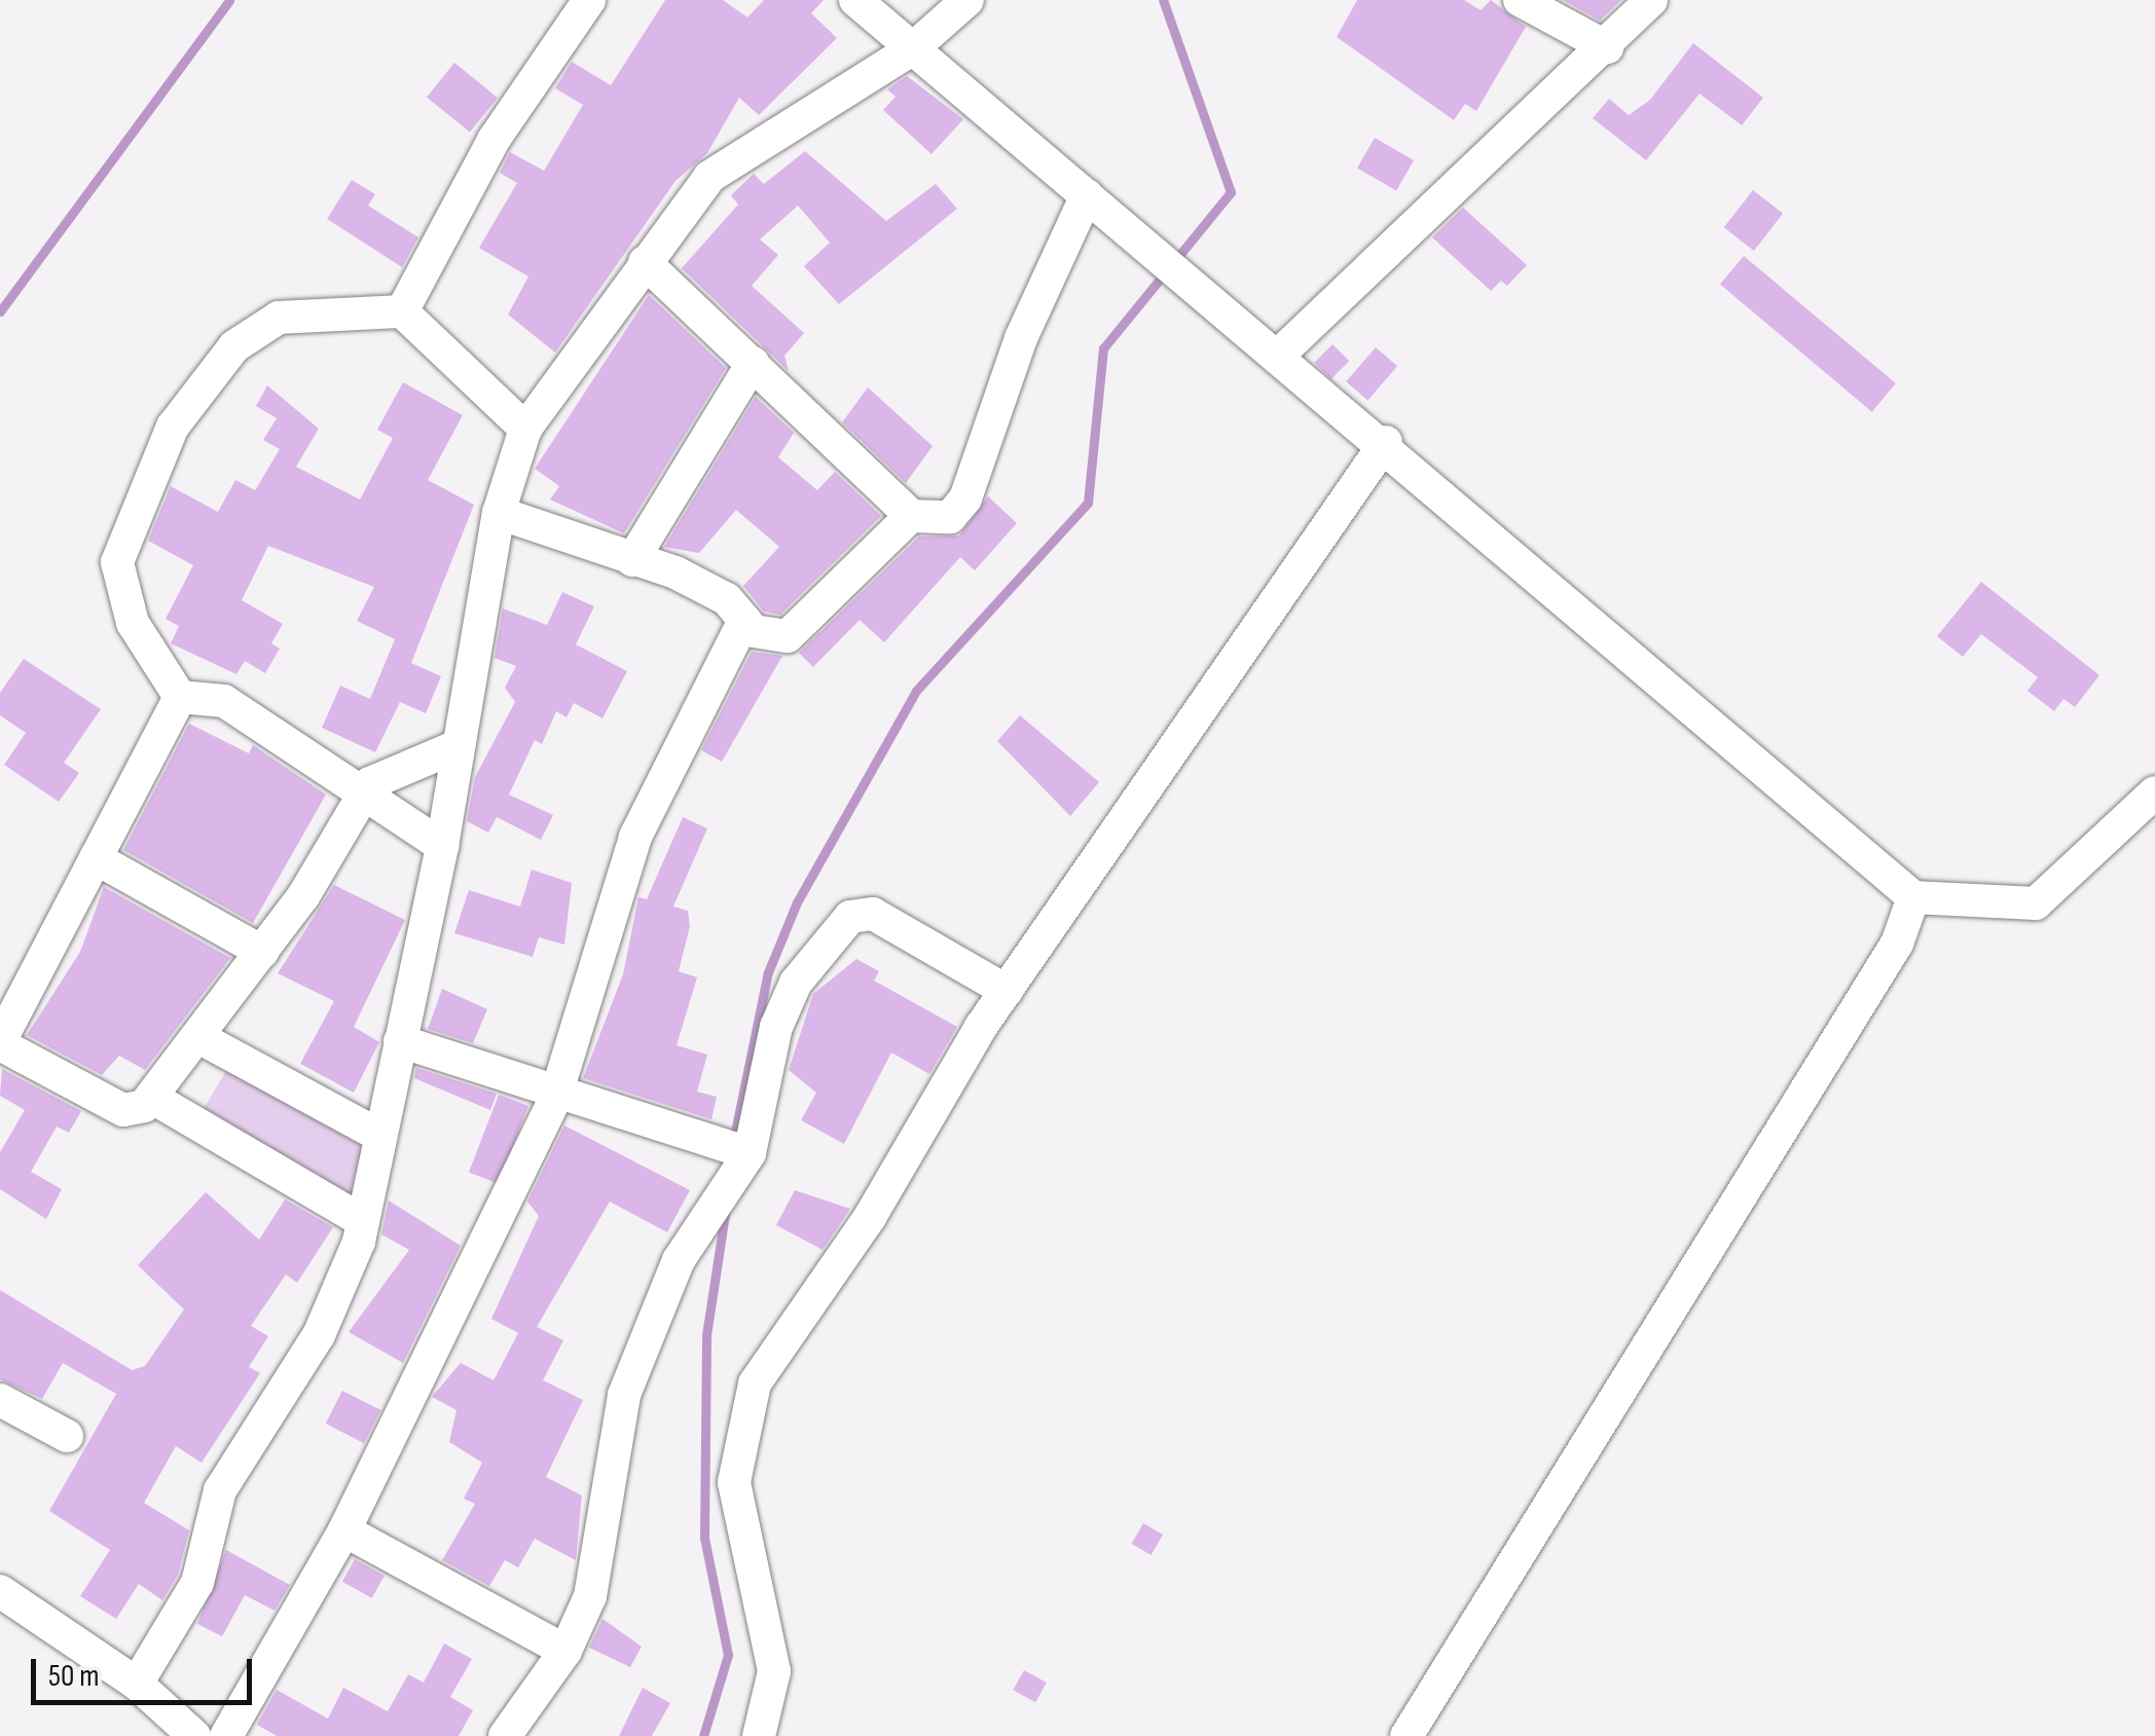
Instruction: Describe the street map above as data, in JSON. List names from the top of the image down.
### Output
{
  "scale_bar": "50 m"
}
